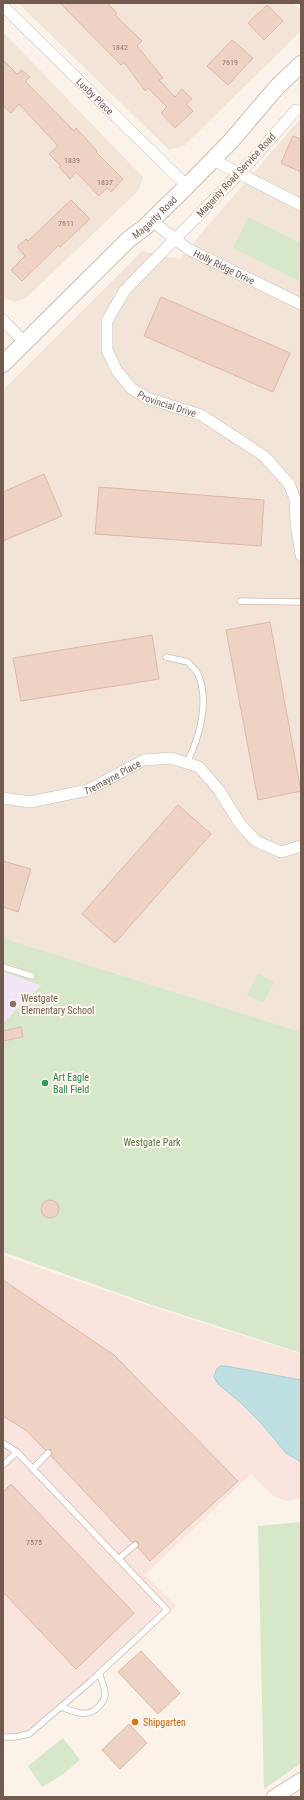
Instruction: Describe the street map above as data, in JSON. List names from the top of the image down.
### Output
{
  "streets": {
    "main road": ["Magarity Road"],
    "street": [
      "Lusby Place",
      "Magarity Road Service Road",
      "Holly Ridge Drive",
      "Provincial Drive",
      "Tremayne Place"
    ]
  },
  "crossings": [
    ["Lusby Place", "Magarity Road"],
    ["Magarity Road Service Road", "Holly Ridge Drive"],
    ["Magarity Road Service Road", "Provincial Drive"],
    ["Magarity Road", "Holly Ridge Drive"],
    ["Holly Ridge Drive", "Provincial Drive"]
  ],
  "parks": ["Westgate Park"],
  "places": ["Westgate Elementary School", "Art Eagle Ball Field", "Shipgarten"],
  "house_numbers": [
    "1842",
    "7619",
    "1839",
    "1837",
    "7611",
    "7575"
  ]
}
